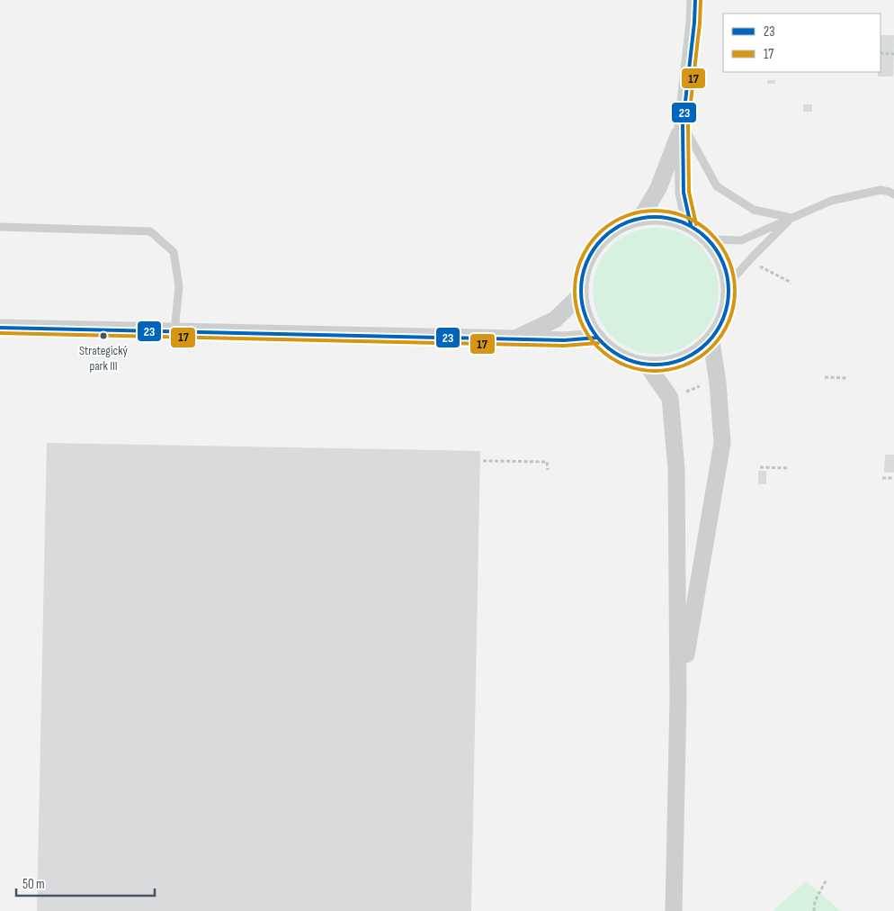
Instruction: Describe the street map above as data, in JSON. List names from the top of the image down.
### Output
{
  "places": ["Strategický park III"],
  "lines": ["transit line 23", "transit line 17"],
  "legend": ["23", "17"],
  "scale_bar": "50 m"
}
